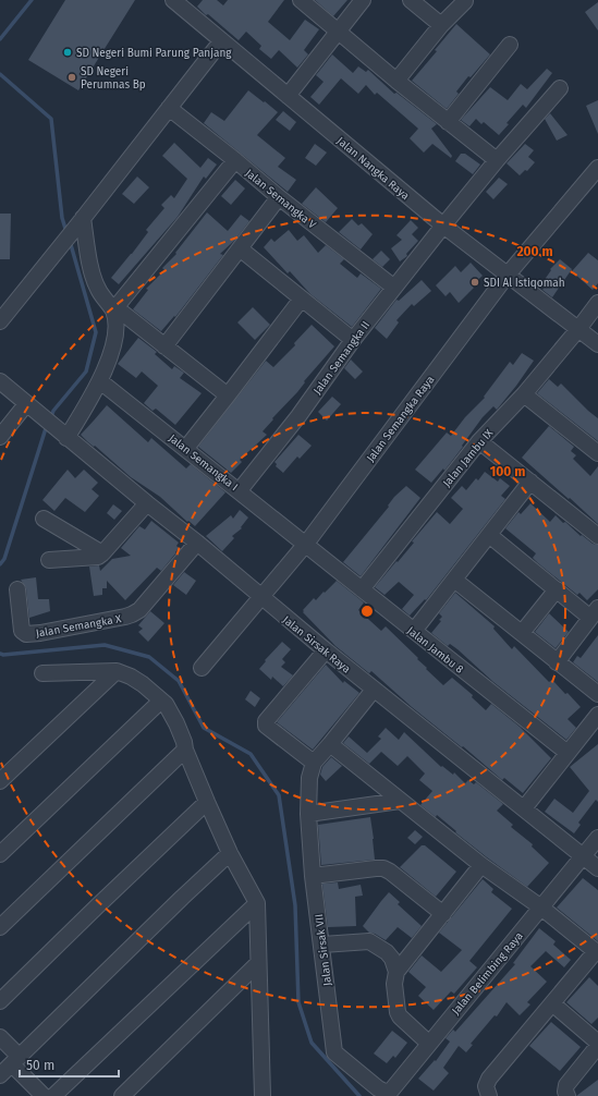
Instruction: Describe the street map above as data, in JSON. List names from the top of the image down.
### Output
{
  "streets": {
    "street": [
      "Jalan Nangka Raya",
      "Jalan Semangka V",
      "Jalan Semangka II",
      "Jalan Semangka Raya",
      "Jalan Jambu IX",
      "Jalan Semangka I",
      "Jalan Semangka X",
      "Jalan Sirsak Raya",
      "Jalan Jambu 8",
      "Jalan Sirsak VII",
      "Jalan Belimbing Raya"
    ]
  },
  "crossings": [
    ["Jalan Nangka Raya", "Jalan Semangka II"],
    ["Jalan Nangka Raya", "Jalan Semangka Raya"],
    ["Jalan Nangka Raya", "Jalan Jambu IX"],
    ["Jalan Semangka V", "Jalan Semangka II"],
    ["Jalan Semangka II", "Jalan Semangka I"],
    ["Jalan Semangka Raya", "Jalan Semangka I"],
    ["Jalan Semangka Raya", "Jalan Sirsak Raya"],
    ["Jalan Semangka Raya", "Jalan Jambu 8"],
    ["Jalan Jambu IX", "Jalan Jambu 8"],
    ["Jalan Semangka I", "Jalan Jambu 8"],
    ["Jalan Semangka X", "Jalan Sirsak Raya"],
    ["Jalan Sirsak Raya", "Jalan Belimbing Raya"],
    ["Jalan Sirsak VII", "Jalan Belimbing Raya"]
  ],
  "places": ["SD Negeri Bumi Parung Panjang", "SD Negeri Perumnas Bp", "SDI Al Istiqomah"],
  "scale_bar": "50 m",
  "rings": ["200 m", "100 m"]
}
